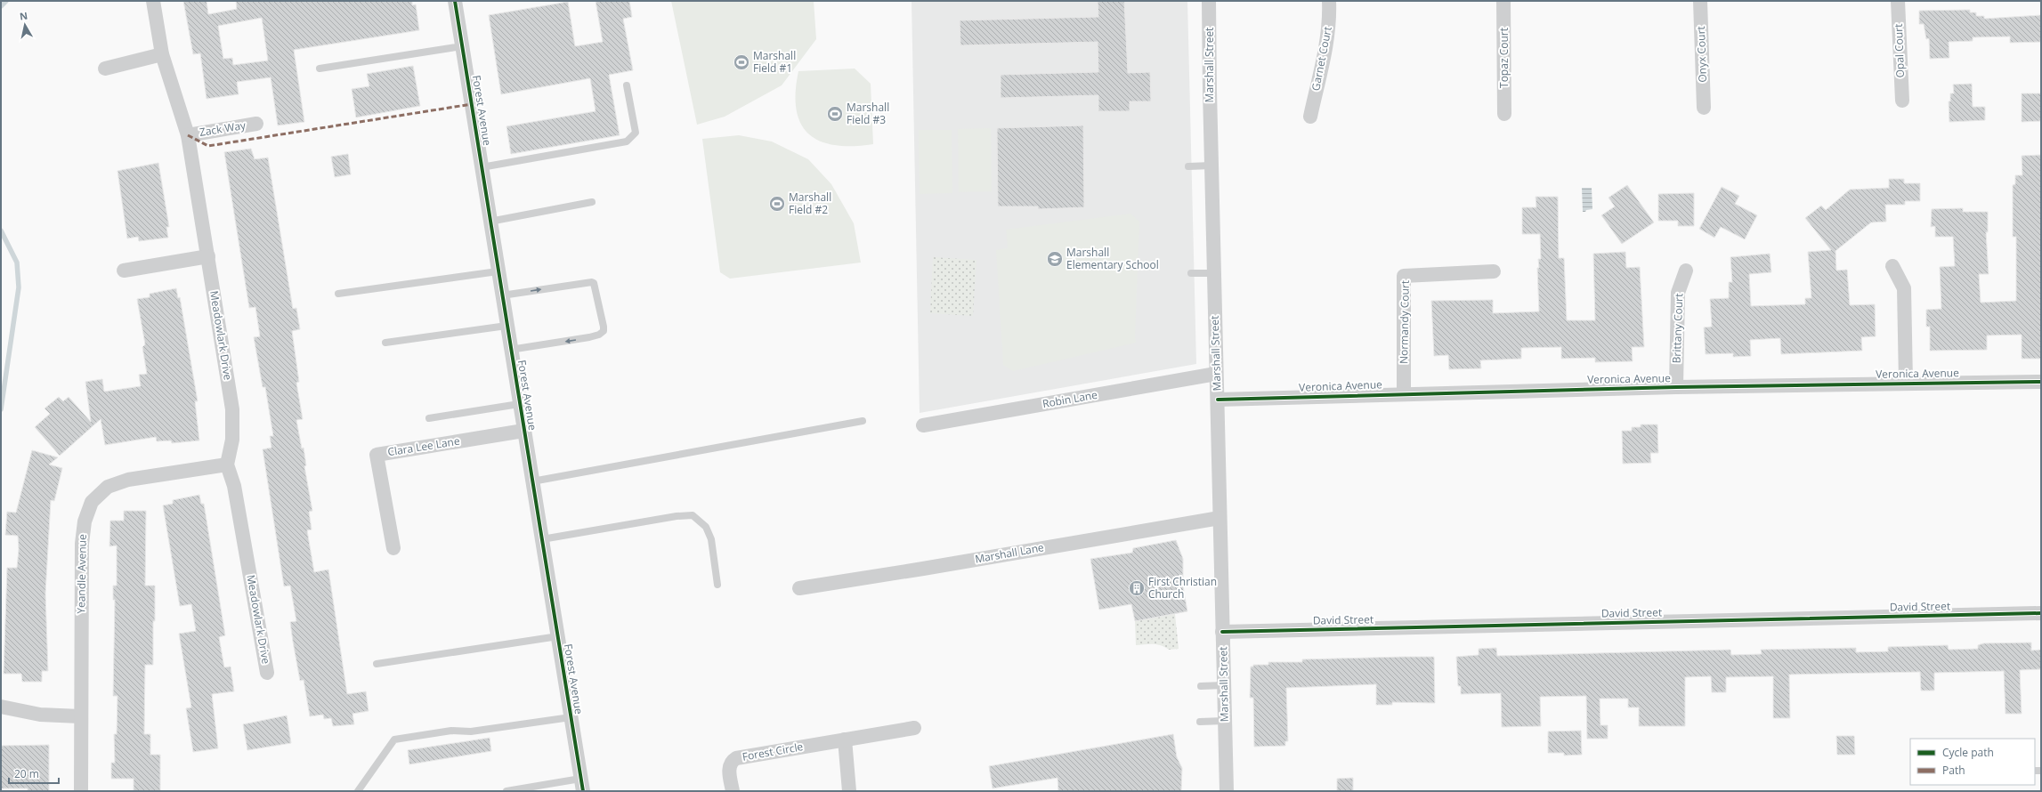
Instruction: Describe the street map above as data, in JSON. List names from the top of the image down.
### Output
{
  "streets": {
    "street": [
      "Opal Court",
      "Onyx Court",
      "Topaz Court",
      "Garnet Court",
      "Marshall Street",
      "Forest Avenue",
      "Zack Way",
      "Normandy Court",
      "Brittany Court",
      "Meadowlark Drive",
      "Veronica Avenue",
      "Robin Lane",
      "Clara Lee Lane",
      "Marshall Lane",
      "Yeandle Avenue",
      "David Street",
      "Forest Circle"
    ]
  },
  "crossings": [
    ["Marshall Street", "Veronica Avenue"],
    ["Marshall Street", "Robin Lane"],
    ["Marshall Street", "Marshall Lane"],
    ["Marshall Street", "David Street"],
    ["Forest Avenue", "Clara Lee Lane"],
    ["Zack Way", "Meadowlark Drive"],
    ["Normandy Court", "Veronica Avenue"],
    ["Brittany Court", "Veronica Avenue"],
    ["Meadowlark Drive", "Yeandle Avenue"]
  ],
  "places": {
    "sports": ["Marshall Field #1", "Marshall Field #3", "Marshall Field #2"],
    "school or university": ["Marshall Elementary School"],
    "building": ["First Christian Church"]
  },
  "legend": ["Cycle path", "Path"],
  "scale_bar": "20 m",
  "north": "top"
}
